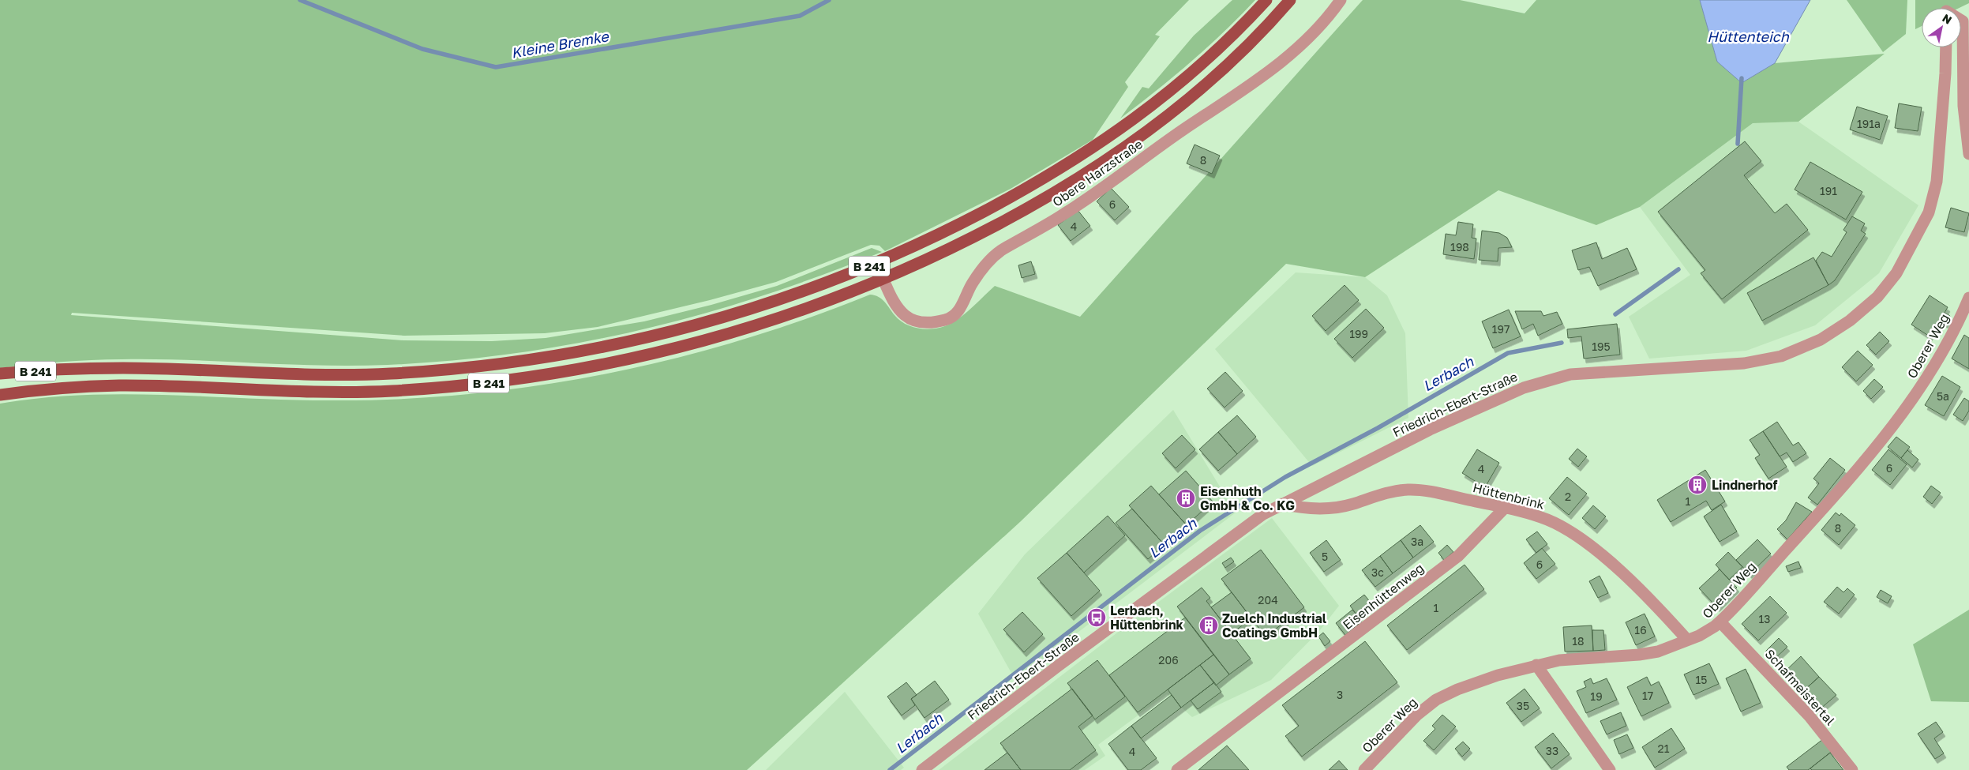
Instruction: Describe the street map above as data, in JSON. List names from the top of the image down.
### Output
{
  "streets": {
    "main road": ["B 241"],
    "street": [
      "Obere Harzstraße",
      "Oberer Weg",
      "Friedrich-Ebert-Straße",
      "Hüttenbrink",
      "Eisenhüttenweg",
      "Schafmeistertal"
    ]
  },
  "crossings": [
    ["Obere Harzstraße", "B 241"],
    ["Oberer Weg", "Hüttenbrink"],
    ["Friedrich-Ebert-Straße", "Hüttenbrink"],
    ["Hüttenbrink", "Eisenhüttenweg"]
  ],
  "water": ["Hüttenteich", "Kleine Bremke", "Lerbach"],
  "places": {
    "building": ["Lindnerhof", "Eisenhuth GmbH & Co. KG", "Zuelch Industrial Coatings GmbH"],
    "bus stop": ["Lerbach, Hüttenbrink"]
  },
  "house_numbers": [
    "191a",
    "8",
    "191",
    "6",
    "4",
    "198",
    "197",
    "199",
    "195",
    "5a",
    "6",
    "4",
    "2",
    "1",
    "8",
    "3a",
    "5",
    "6",
    "3c",
    "204",
    "1",
    "13",
    "16",
    "18",
    "206",
    "15",
    "3",
    "17",
    "19",
    "35",
    "21",
    "33",
    "4"
  ],
  "north": "top right"
}
